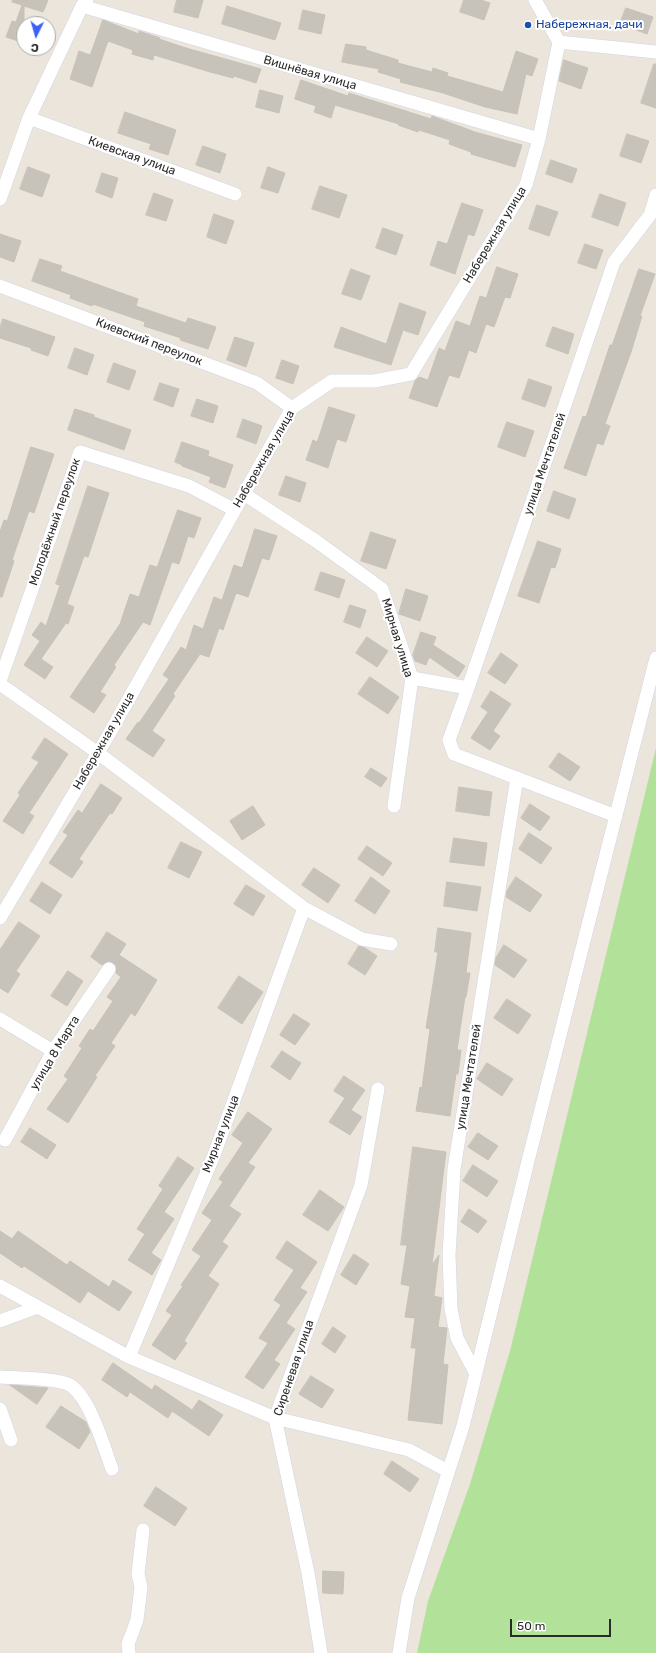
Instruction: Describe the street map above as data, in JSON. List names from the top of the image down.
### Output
{
  "streets": {
    "street": [
      "Вишнёвая улица",
      "Киевская улица",
      "Набережная улица",
      "Киевский переулок",
      "улица Мечтателей",
      "Молодёжный переулок",
      "Мирная улица",
      "улица 8 Марта",
      "Сиреневая улица"
    ]
  },
  "crossings": [
    ["Вишнёвая улица", "Набережная улица"],
    ["Набережная улица", "Киевский переулок"],
    ["Набережная улица", "Молодёжный переулок"],
    ["Набережная улица", "Мирная улица"]
  ],
  "places": ["Набережная, дачи"],
  "scale_bar": "50 m",
  "north": "bottom"
}
